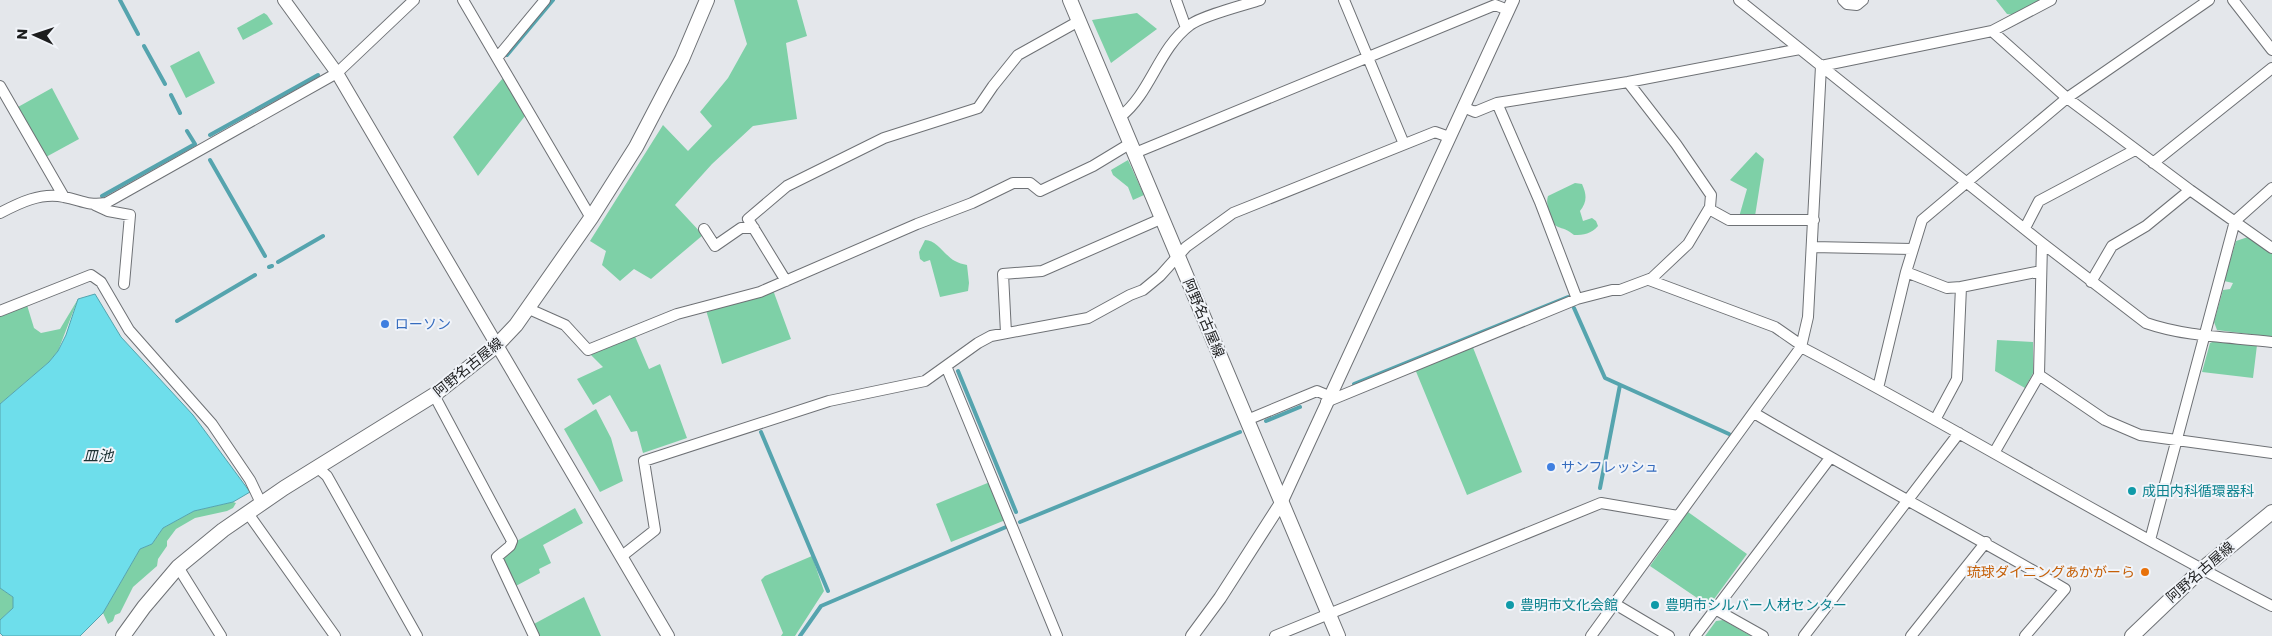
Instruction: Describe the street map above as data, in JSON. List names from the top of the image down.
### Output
{
  "streets": {
    "main road": ["阿野名古屋線"]
  },
  "water": ["皿池"],
  "places": [
    "ローソン",
    "サンフレッシュ",
    "成田内科循環器科",
    "琉球ダイニングあかがーら",
    "豊明市文化会館",
    "豊明市シルバー人材センター"
  ],
  "north": "left"
}
